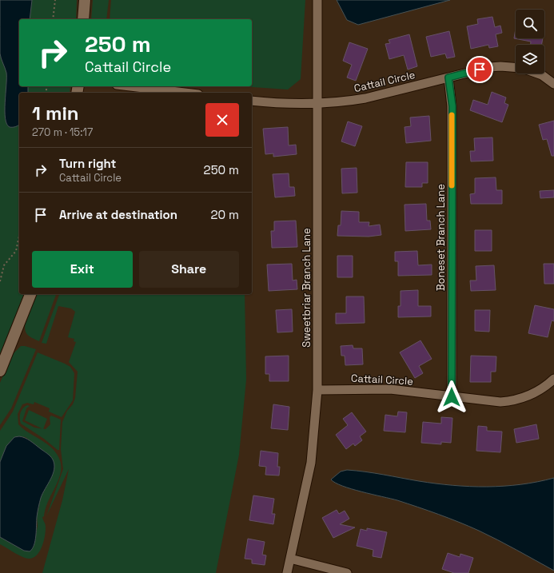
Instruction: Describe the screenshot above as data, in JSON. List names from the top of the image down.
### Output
{
  "streets": {
    "street": ["Cattail Circle", "Boneset Branch Lane", "Sweetbriar Branch Lane"]
  },
  "crossings": [
    ["Cattail Circle", "Boneset Branch Lane"],
    ["Cattail Circle", "Sweetbriar Branch Lane"]
  ],
  "page": {
    "turn": ["250 m", "Cattail Circle"],
    "heading": ["1 min", "270 m · 15:17"],
    "list": [
      {
        "name": "Turn right",
        "note": "Cattail Circle",
        "value": "250 m"
      },
      {
        "name": "Arrive at destination",
        "value": "20 m"
      }
    ],
    "buttons": ["Exit", "Share"]
  }
}
